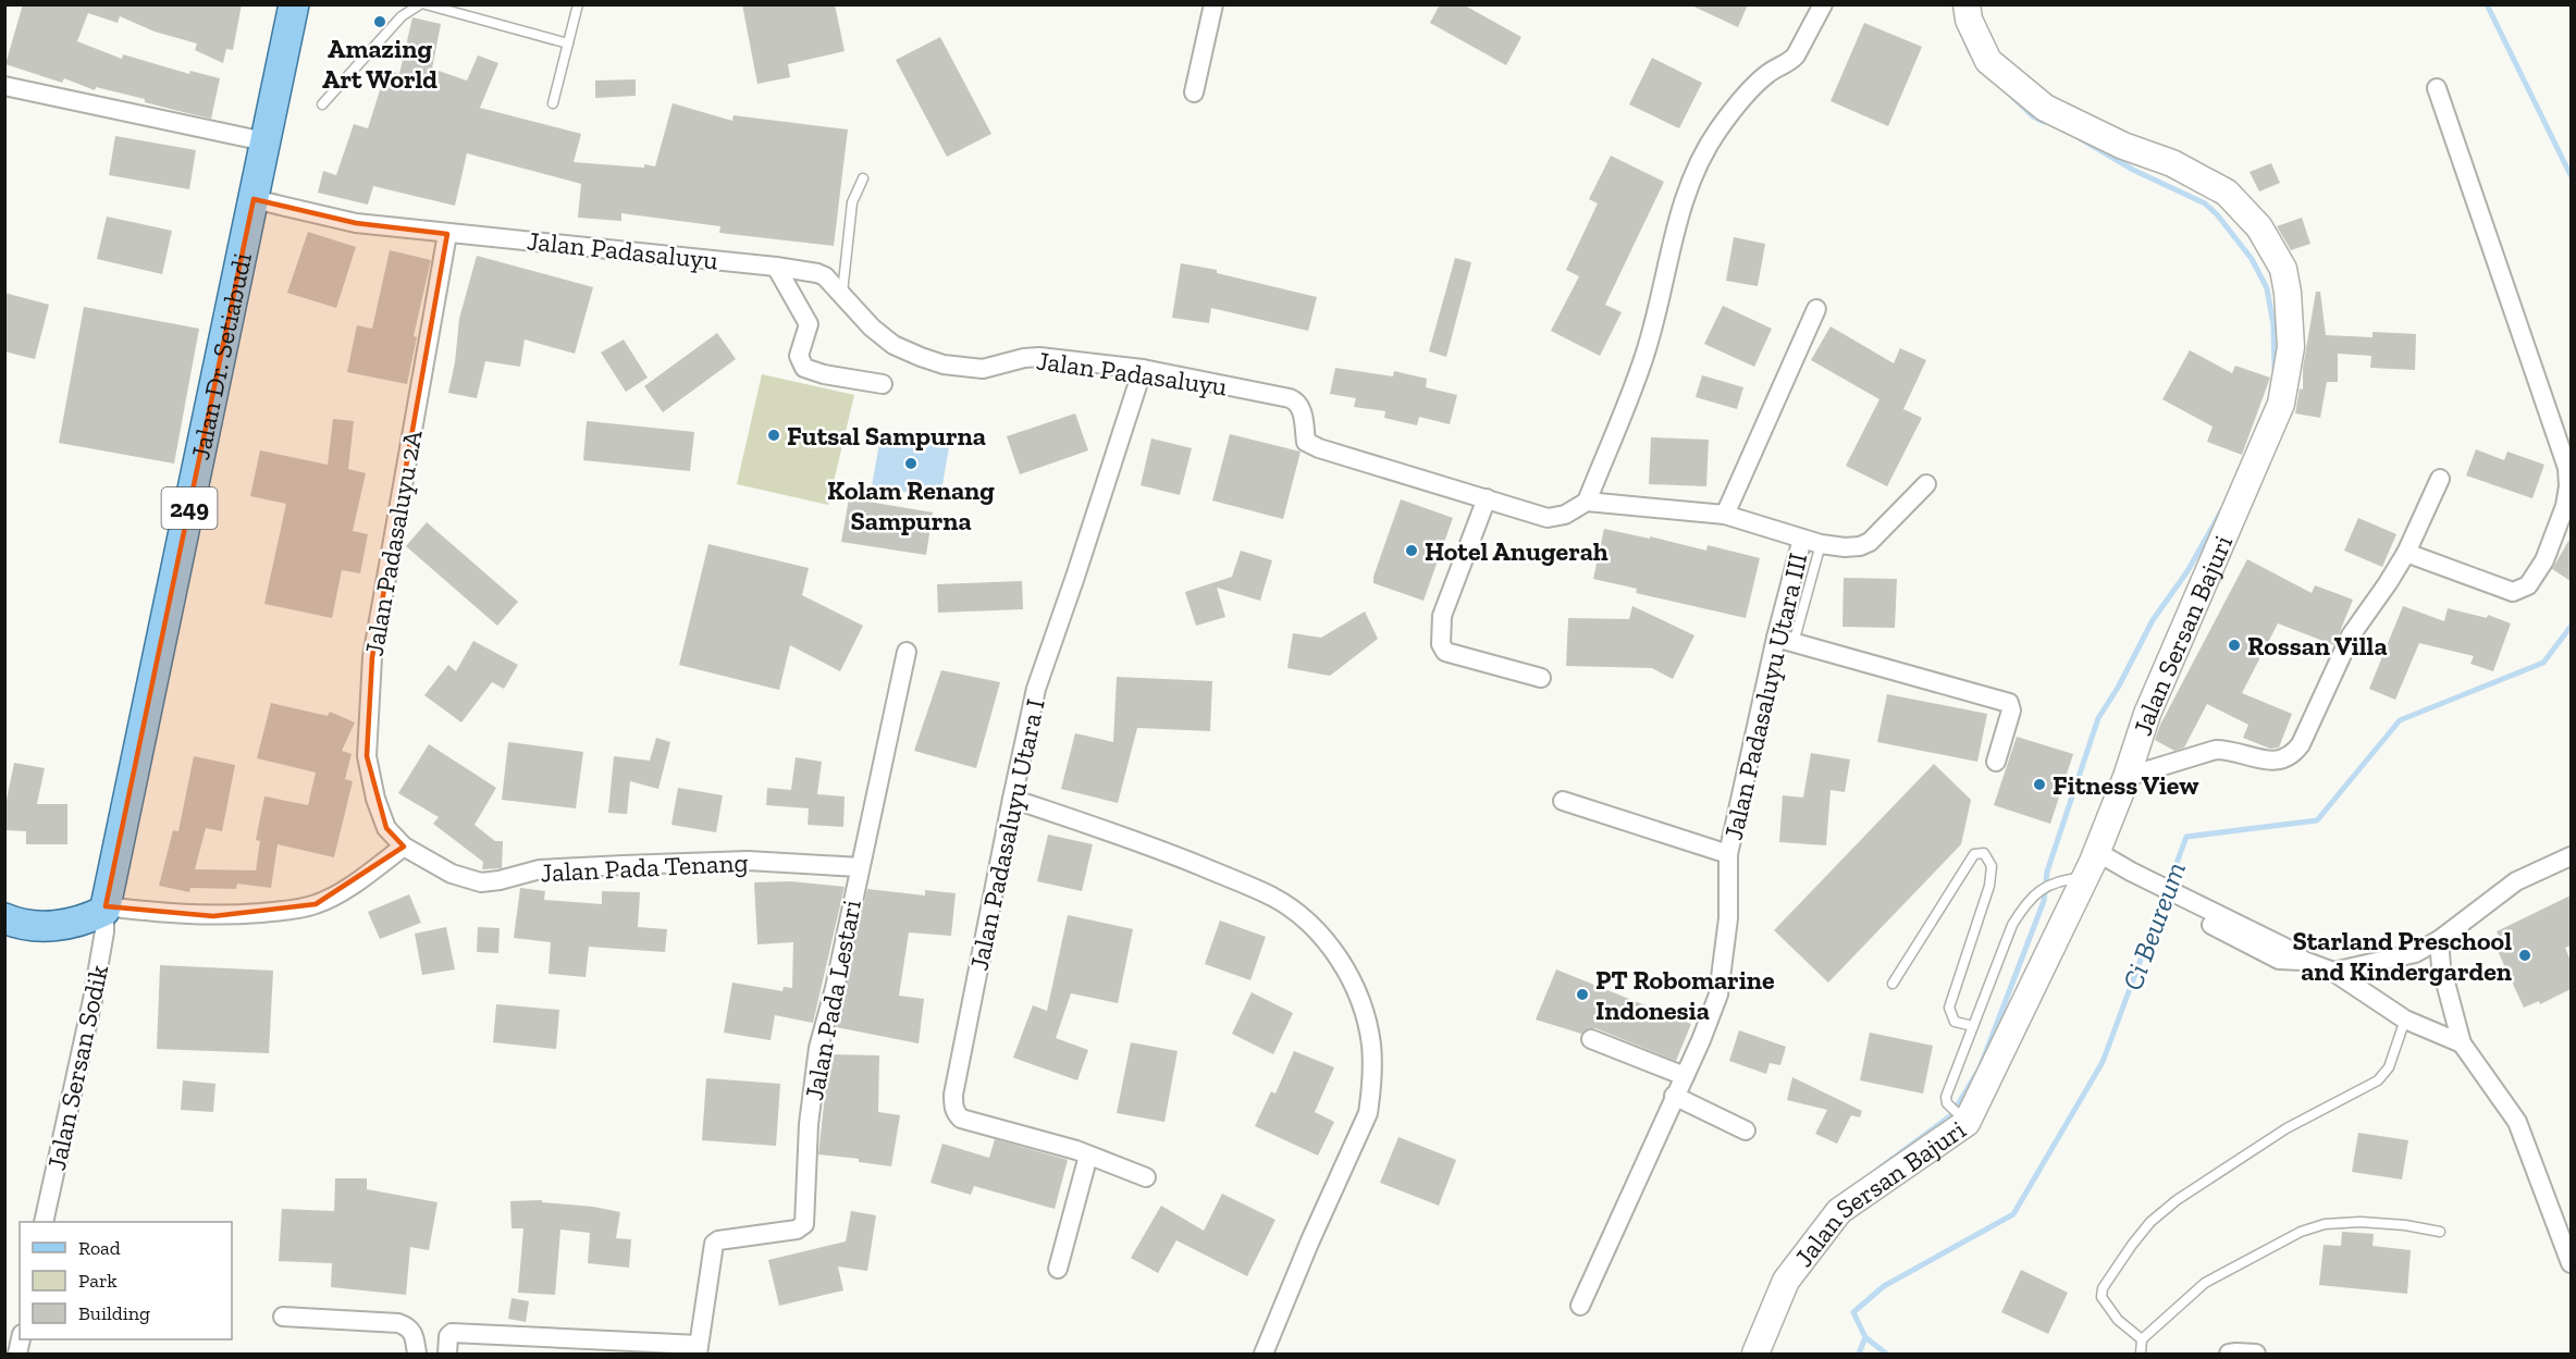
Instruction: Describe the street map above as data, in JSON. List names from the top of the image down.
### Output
{
  "streets": {
    "main road": ["Jalan Dr. Setiabudi", "249", "Jalan Sersan Bajuri"],
    "street": [
      "Jalan Padasaluyu",
      "Jalan Padasaluyu 2A",
      "Jalan Padasaluyu Utara III",
      "Jalan Padasaluyu Utara I",
      "Jalan Pada Tenang",
      "Jalan Pada Lestari",
      "Jalan Sersan Sodik"
    ]
  },
  "crossings": [
    ["Jalan Padasaluyu", "Jalan Dr. Setiabudi"],
    ["Jalan Padasaluyu", "Jalan Padasaluyu 2A"],
    ["Jalan Padasaluyu", "Jalan Padasaluyu Utara I"],
    ["Jalan Dr. Setiabudi", "Jalan Sersan Sodik"],
    ["Jalan Padasaluyu 2A", "Jalan Pada Tenang"],
    ["Jalan Pada Tenang", "Jalan Pada Lestari"]
  ],
  "water": ["Ci Beureum"],
  "places": [
    "Amazing Art World",
    "Futsal Sampurna",
    "Kolam Renang Sampurna",
    "Hotel Anugerah",
    "Rossan Villa",
    "Fitness View",
    "Starland Preschool and Kindergarden",
    "PT Robomarine Indonesia"
  ],
  "legend": ["Road", "Park", "Building"]
}
